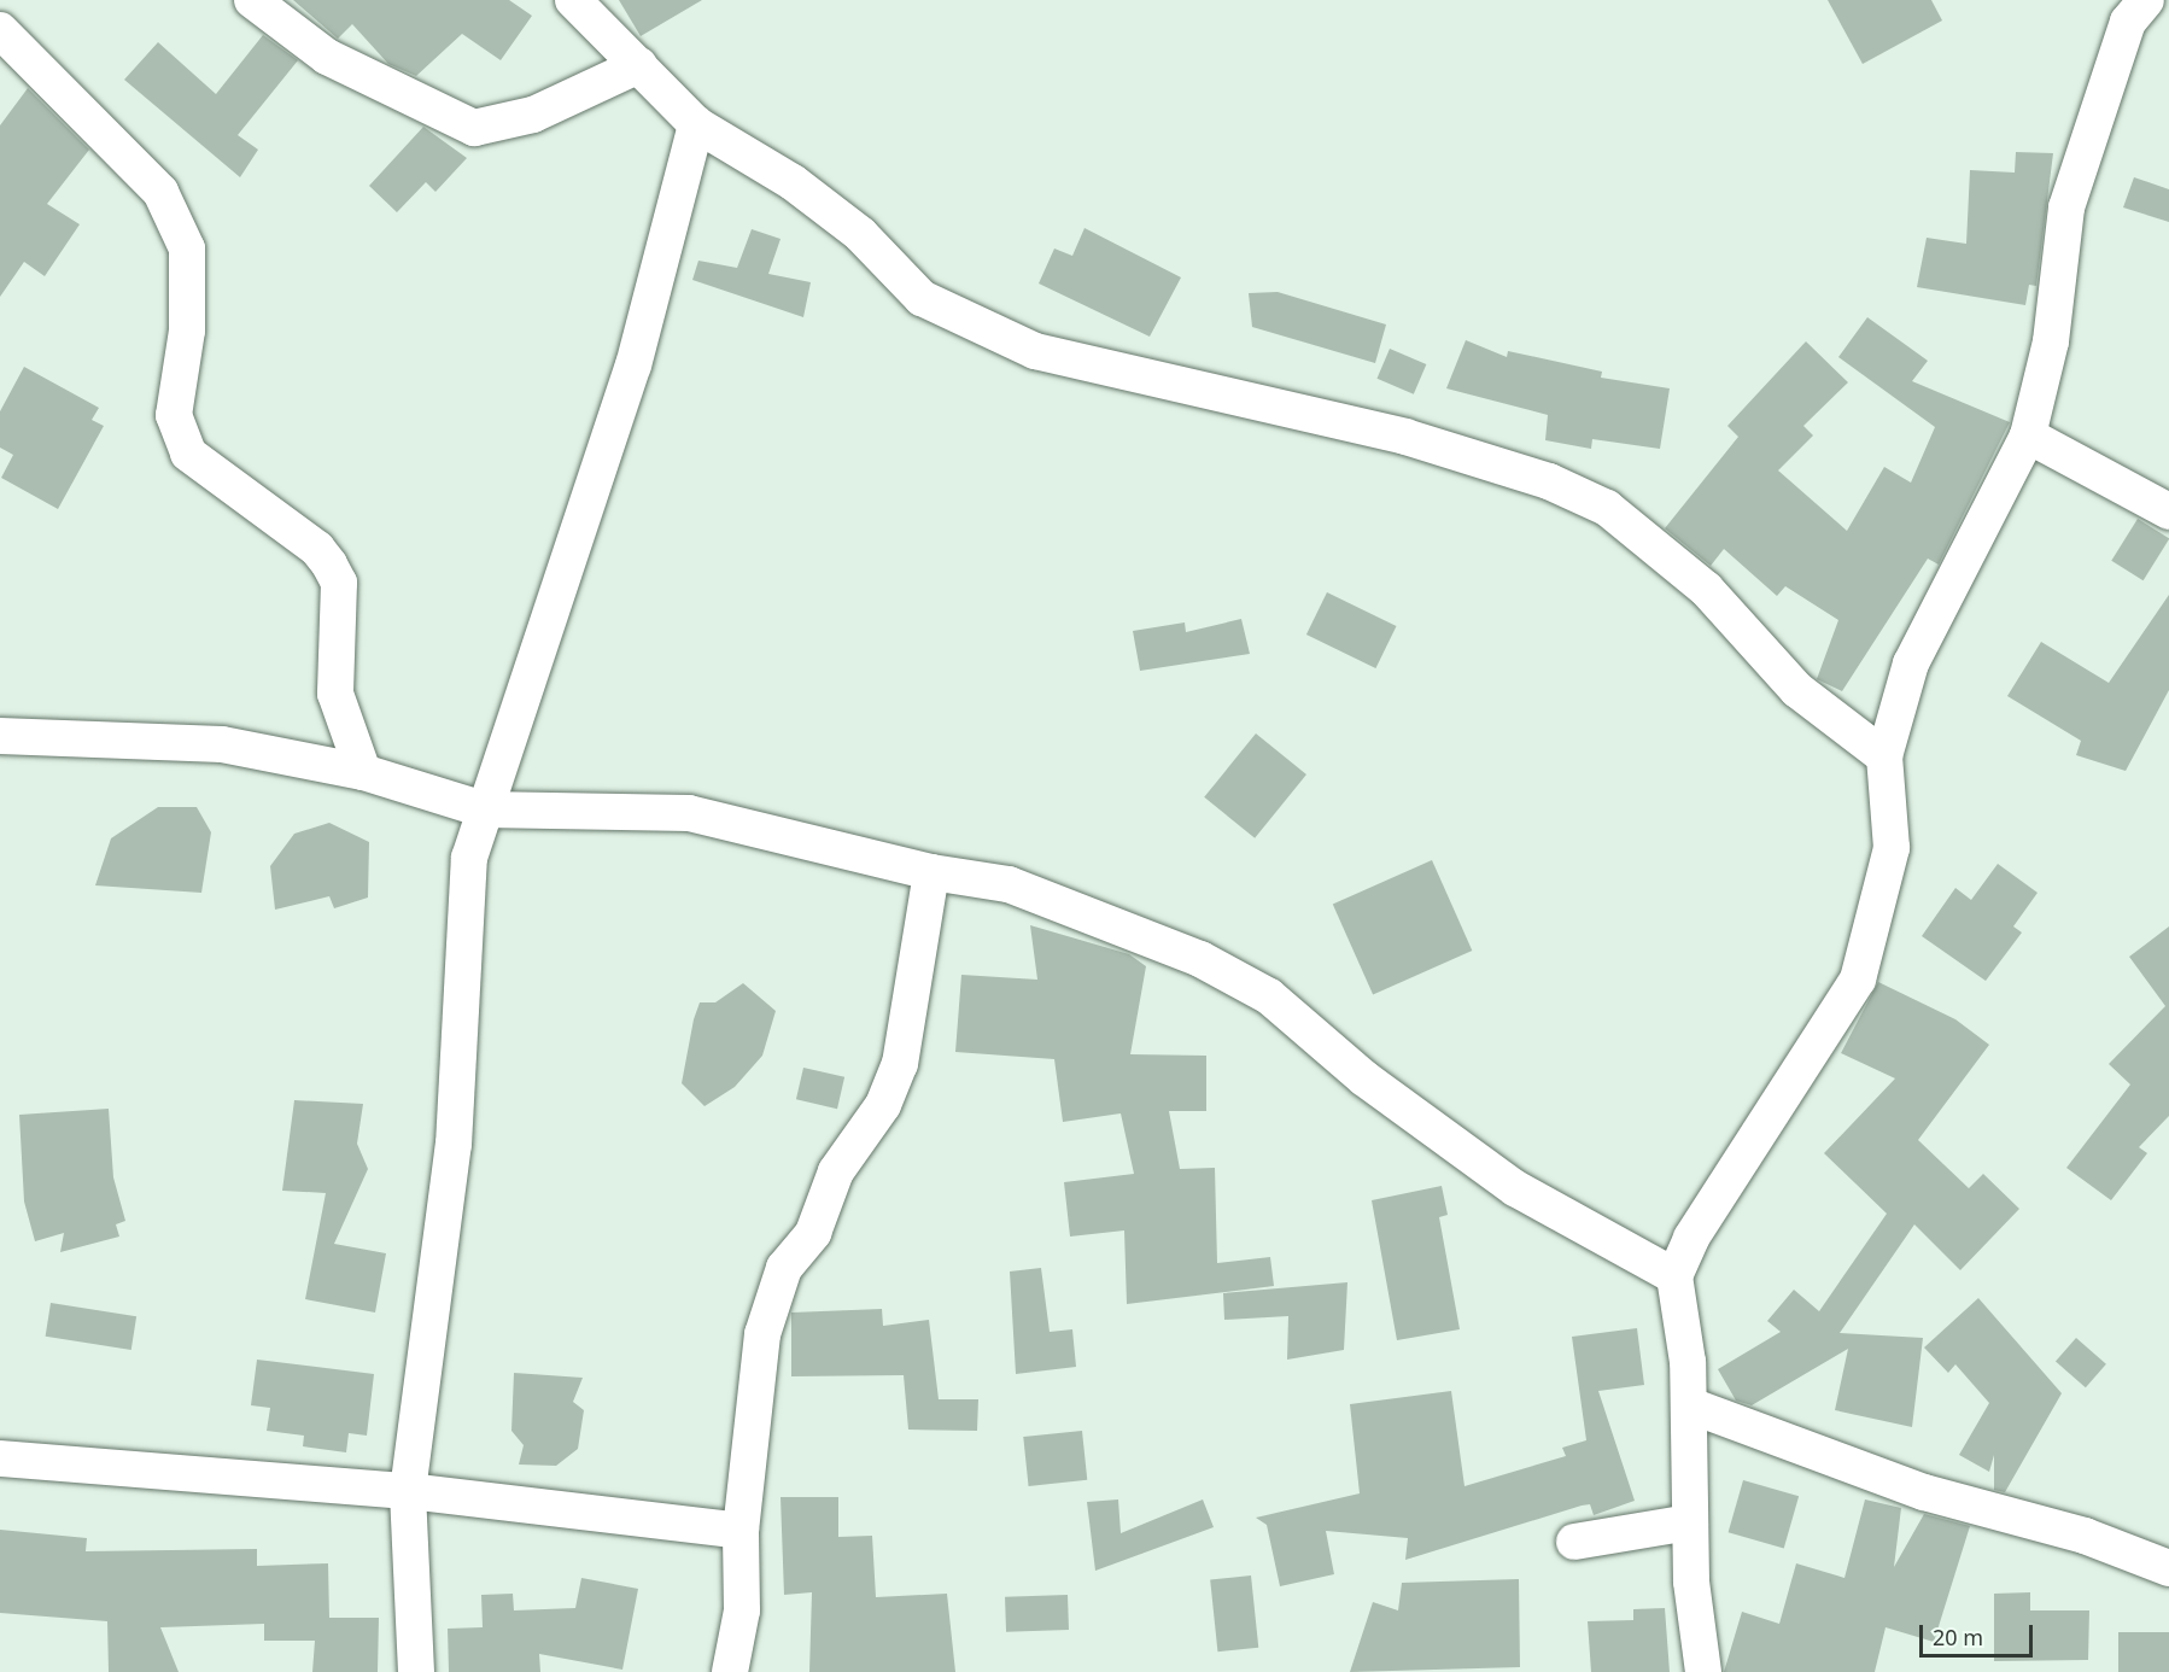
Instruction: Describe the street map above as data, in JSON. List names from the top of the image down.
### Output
{
  "scale_bar": "20 m"
}
